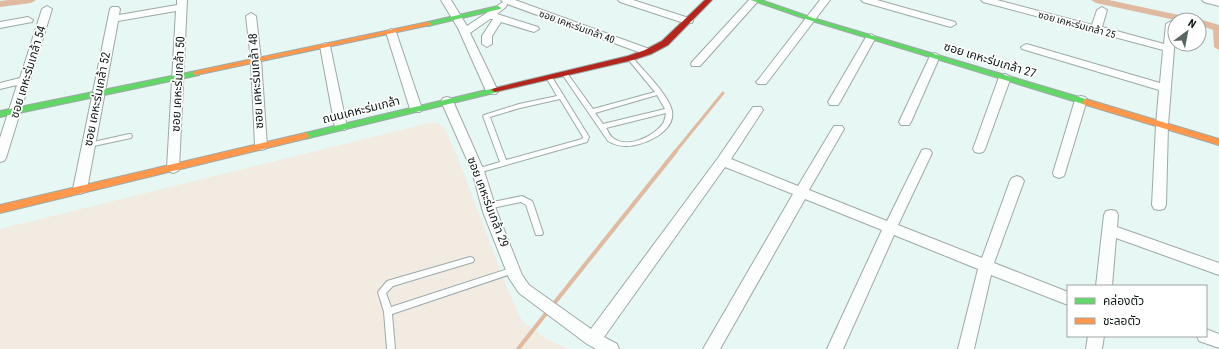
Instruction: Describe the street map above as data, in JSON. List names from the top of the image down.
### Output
{
  "streets": {
    "street": [
      "ซอย เคหะร่มเกล้า 25",
      "ซอย เคหะร่มเกล้า 40",
      "ซอย เคหะร่มเกล้า 27",
      "ซอย เคหะร่มเกล้า 54",
      "ซอย เคหะร่มเกล้า 48",
      "ซอย เคหะร่มเกล้า 50",
      "ซอย เคหะร่มเกล้า 52",
      "ถนนเคหะร่มเกล้า",
      "ซอย เคหะร่มเกล้า 29"
    ]
  },
  "crossings": [
    ["ซอย เคหะร่มเกล้า 40", "ถนนเคหะร่มเกล้า"],
    ["ซอย เคหะร่มเกล้า 48", "ถนนเคหะร่มเกล้า"],
    ["ซอย เคหะร่มเกล้า 50", "ซอย เคหะร่มเกล้า 52"],
    ["ซอย เคหะร่มเกล้า 50", "ถนนเคหะร่มเกล้า"],
    ["ซอย เคหะร่มเกล้า 52", "ถนนเคหะร่มเกล้า"],
    ["ถนนเคหะร่มเกล้า", "ซอย เคหะร่มเกล้า 29"]
  ],
  "legend": ["คล่องตัว", "ชะลอตัว"],
  "north": "top right"
}
